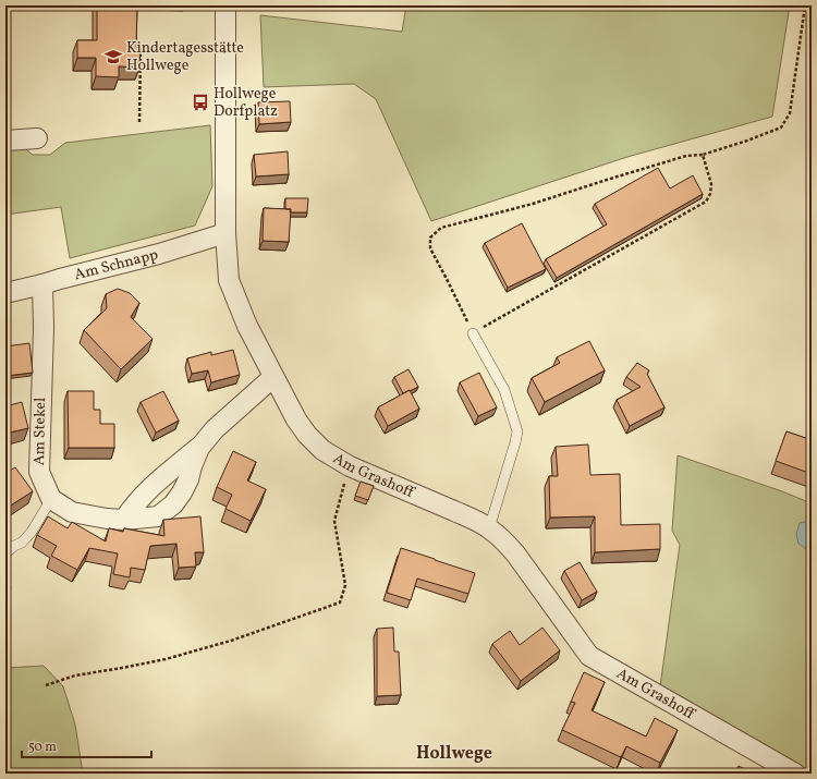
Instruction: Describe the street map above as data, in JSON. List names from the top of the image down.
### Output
{
  "streets": {
    "street": ["Am Schnapp", "Am Stekel", "Am Grashoff"]
  },
  "crossings": [
    ["Am Schnapp", "Am Stekel"],
    ["Am Schnapp", "Am Grashoff"]
  ],
  "districts": ["Hollwege"],
  "places": {
    "school or university": ["Kindertagesstätte Hollwege"],
    "bus stop": ["Hollwege Dorfplatz"]
  },
  "scale_bar": "50 m"
}
